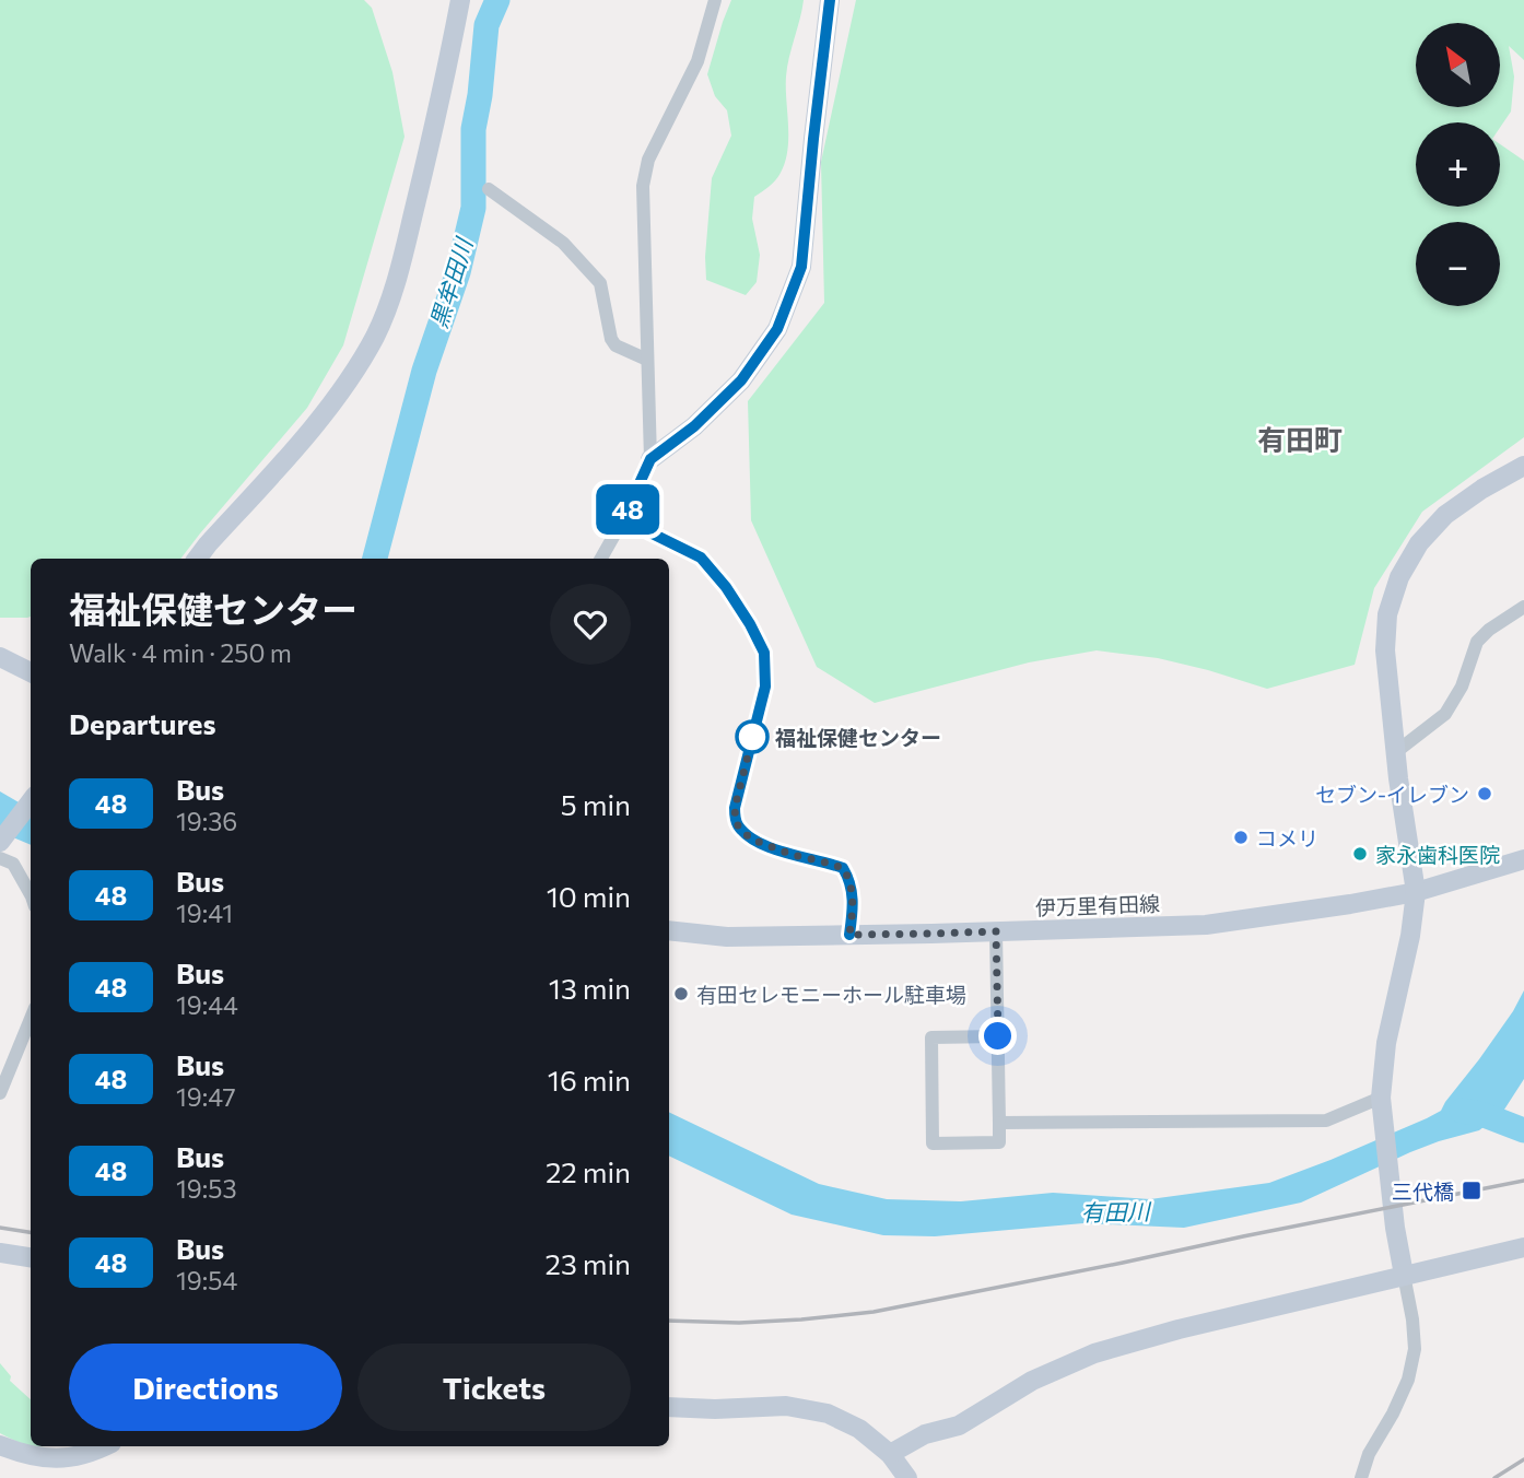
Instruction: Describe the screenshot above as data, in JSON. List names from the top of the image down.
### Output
{
  "streets": {
    "street": ["伊万里有田線"]
  },
  "districts": ["有田町"],
  "water": ["黒牟田川", "有田川"],
  "places": {
    "other": [
      "福祉保健センター",
      "セブン-イレブン",
      "コメリ",
      "家永歯科医院",
      "有田セレモニーホール駐車場"
    ],
    "transit": ["三代橋"]
  },
  "lines": ["bus line 48"],
  "north": "top left",
  "page": {
    "on_map": "48",
    "map_buttons": ["+", "−"],
    "heading": [
      ["福祉保健センター", "Walk · 4 min · 250 m"],
      "Departures"
    ],
    "list": [
      {
        "mark": "48",
        "name": "Bus",
        "note": "19:36",
        "value": "5 min"
      },
      {
        "mark": "48",
        "name": "Bus",
        "note": "19:41",
        "value": "10 min"
      },
      {
        "mark": "48",
        "name": "Bus",
        "note": "19:44",
        "value": "13 min"
      },
      {
        "mark": "48",
        "name": "Bus",
        "note": "19:47",
        "value": "16 min"
      },
      {
        "mark": "48",
        "name": "Bus",
        "note": "19:53",
        "value": "22 min"
      },
      {
        "mark": "48",
        "name": "Bus",
        "note": "19:54",
        "value": "23 min"
      }
    ],
    "buttons": ["Directions", "Tickets"]
  }
}
